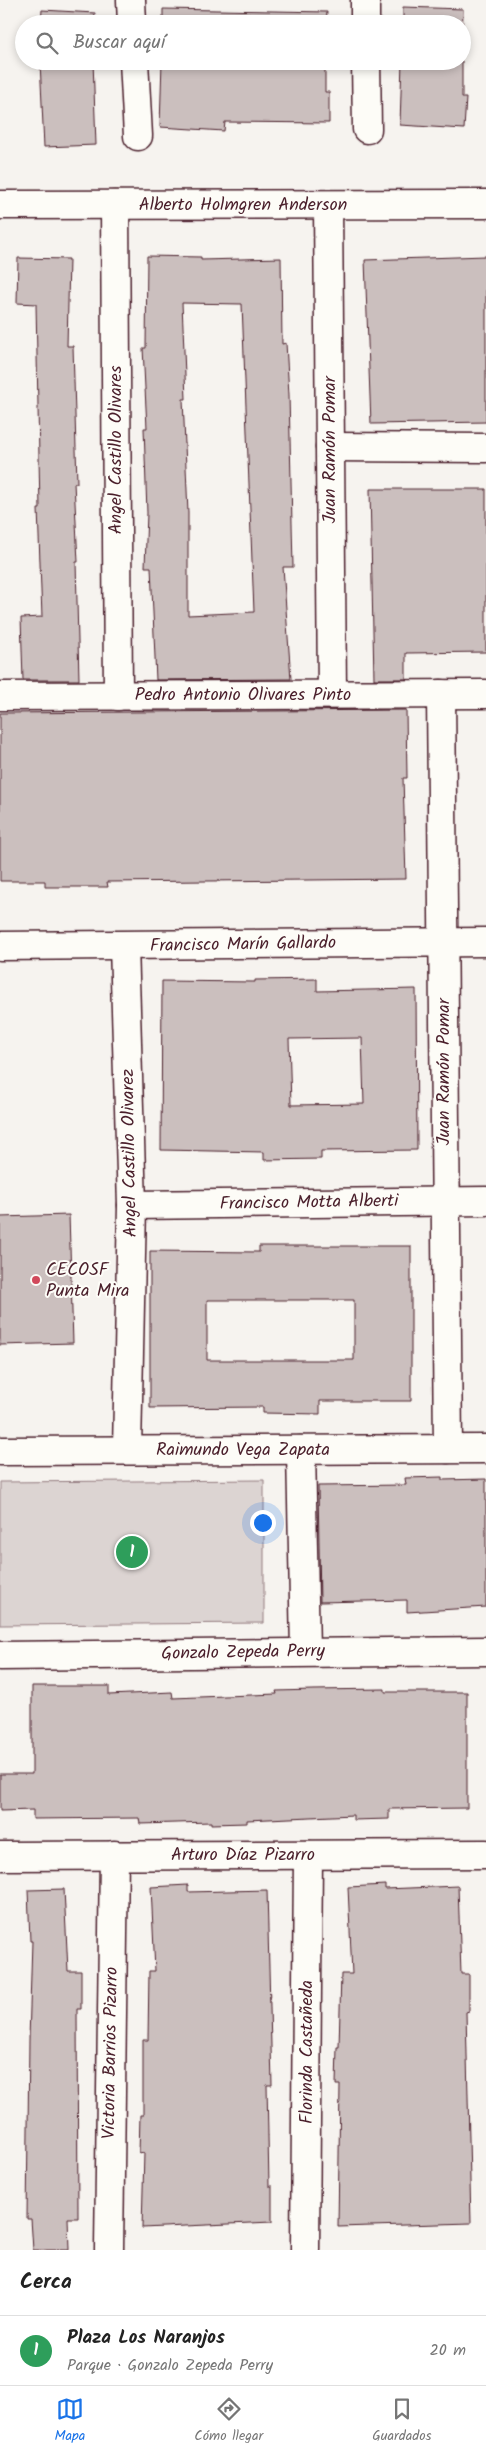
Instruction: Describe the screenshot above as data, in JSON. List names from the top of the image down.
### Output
{
  "streets": {
    "street": [
      "Alberto Holmgren Anderson",
      "Angel Castillo Olivares",
      "Juan Ramón Pomar",
      "Pedro Antonio Olivares Pinto",
      "Francisco Marín Gallardo",
      "Angel Castillo Olivarez",
      "Francisco Motta Alberti",
      "Raimundo Vega Zapata",
      "Gonzalo Zepeda Perry",
      "Arturo Díaz Pizarro",
      "Florinda Castañeda",
      "Victoria Barrios Pizarro"
    ]
  },
  "crossings": [
    ["Alberto Holmgren Anderson", "Angel Castillo Olivares"],
    ["Alberto Holmgren Anderson", "Juan Ramón Pomar"],
    ["Angel Castillo Olivares", "Pedro Antonio Olivares Pinto"],
    ["Juan Ramón Pomar", "Pedro Antonio Olivares Pinto"],
    ["Juan Ramón Pomar", "Francisco Marín Gallardo"],
    ["Juan Ramón Pomar", "Francisco Motta Alberti"],
    ["Juan Ramón Pomar", "Raimundo Vega Zapata"],
    ["Francisco Marín Gallardo", "Angel Castillo Olivarez"],
    ["Angel Castillo Olivarez", "Francisco Motta Alberti"],
    ["Angel Castillo Olivarez", "Raimundo Vega Zapata"],
    ["Arturo Díaz Pizarro", "Florinda Castañeda"],
    ["Arturo Díaz Pizarro", "Victoria Barrios Pizarro"]
  ],
  "places": ["CECOSF Punta Mira"],
  "page": {
    "search": "Buscar aquí",
    "pins": "1",
    "heading": "Cerca",
    "list": [
      {
        "mark": "1",
        "name": "Plaza Los Naranjos",
        "note": "Parque · Gonzalo Zepeda Perry",
        "value": "20 m"
      }
    ],
    "nav": ["Mapa", "Cómo llegar", "Guardados"]
  }
}
